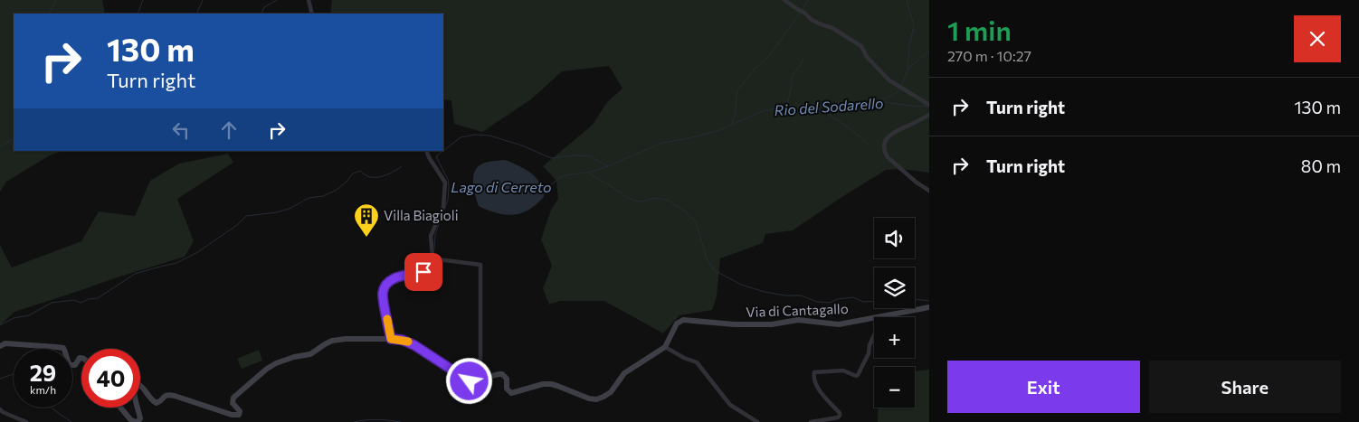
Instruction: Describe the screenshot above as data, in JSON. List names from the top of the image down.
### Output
{
  "streets": {
    "street": ["Via di Cantagallo"]
  },
  "water": ["Rio del Sodarello", "Lago di Cerreto"],
  "places": {
    "building": ["Villa Biagioli"]
  },
  "page": {
    "heading": ["1 min", "270 m · 10:27"],
    "turn": ["130 m", "Turn right"],
    "list": [
      {
        "name": "Turn right",
        "value": "130 m"
      },
      {
        "name": "Turn right",
        "value": "80 m"
      }
    ],
    "map_buttons": ["+", "−"],
    "speed": "29 km/h",
    "limit": "40",
    "buttons": ["Exit", "Share"]
  }
}
